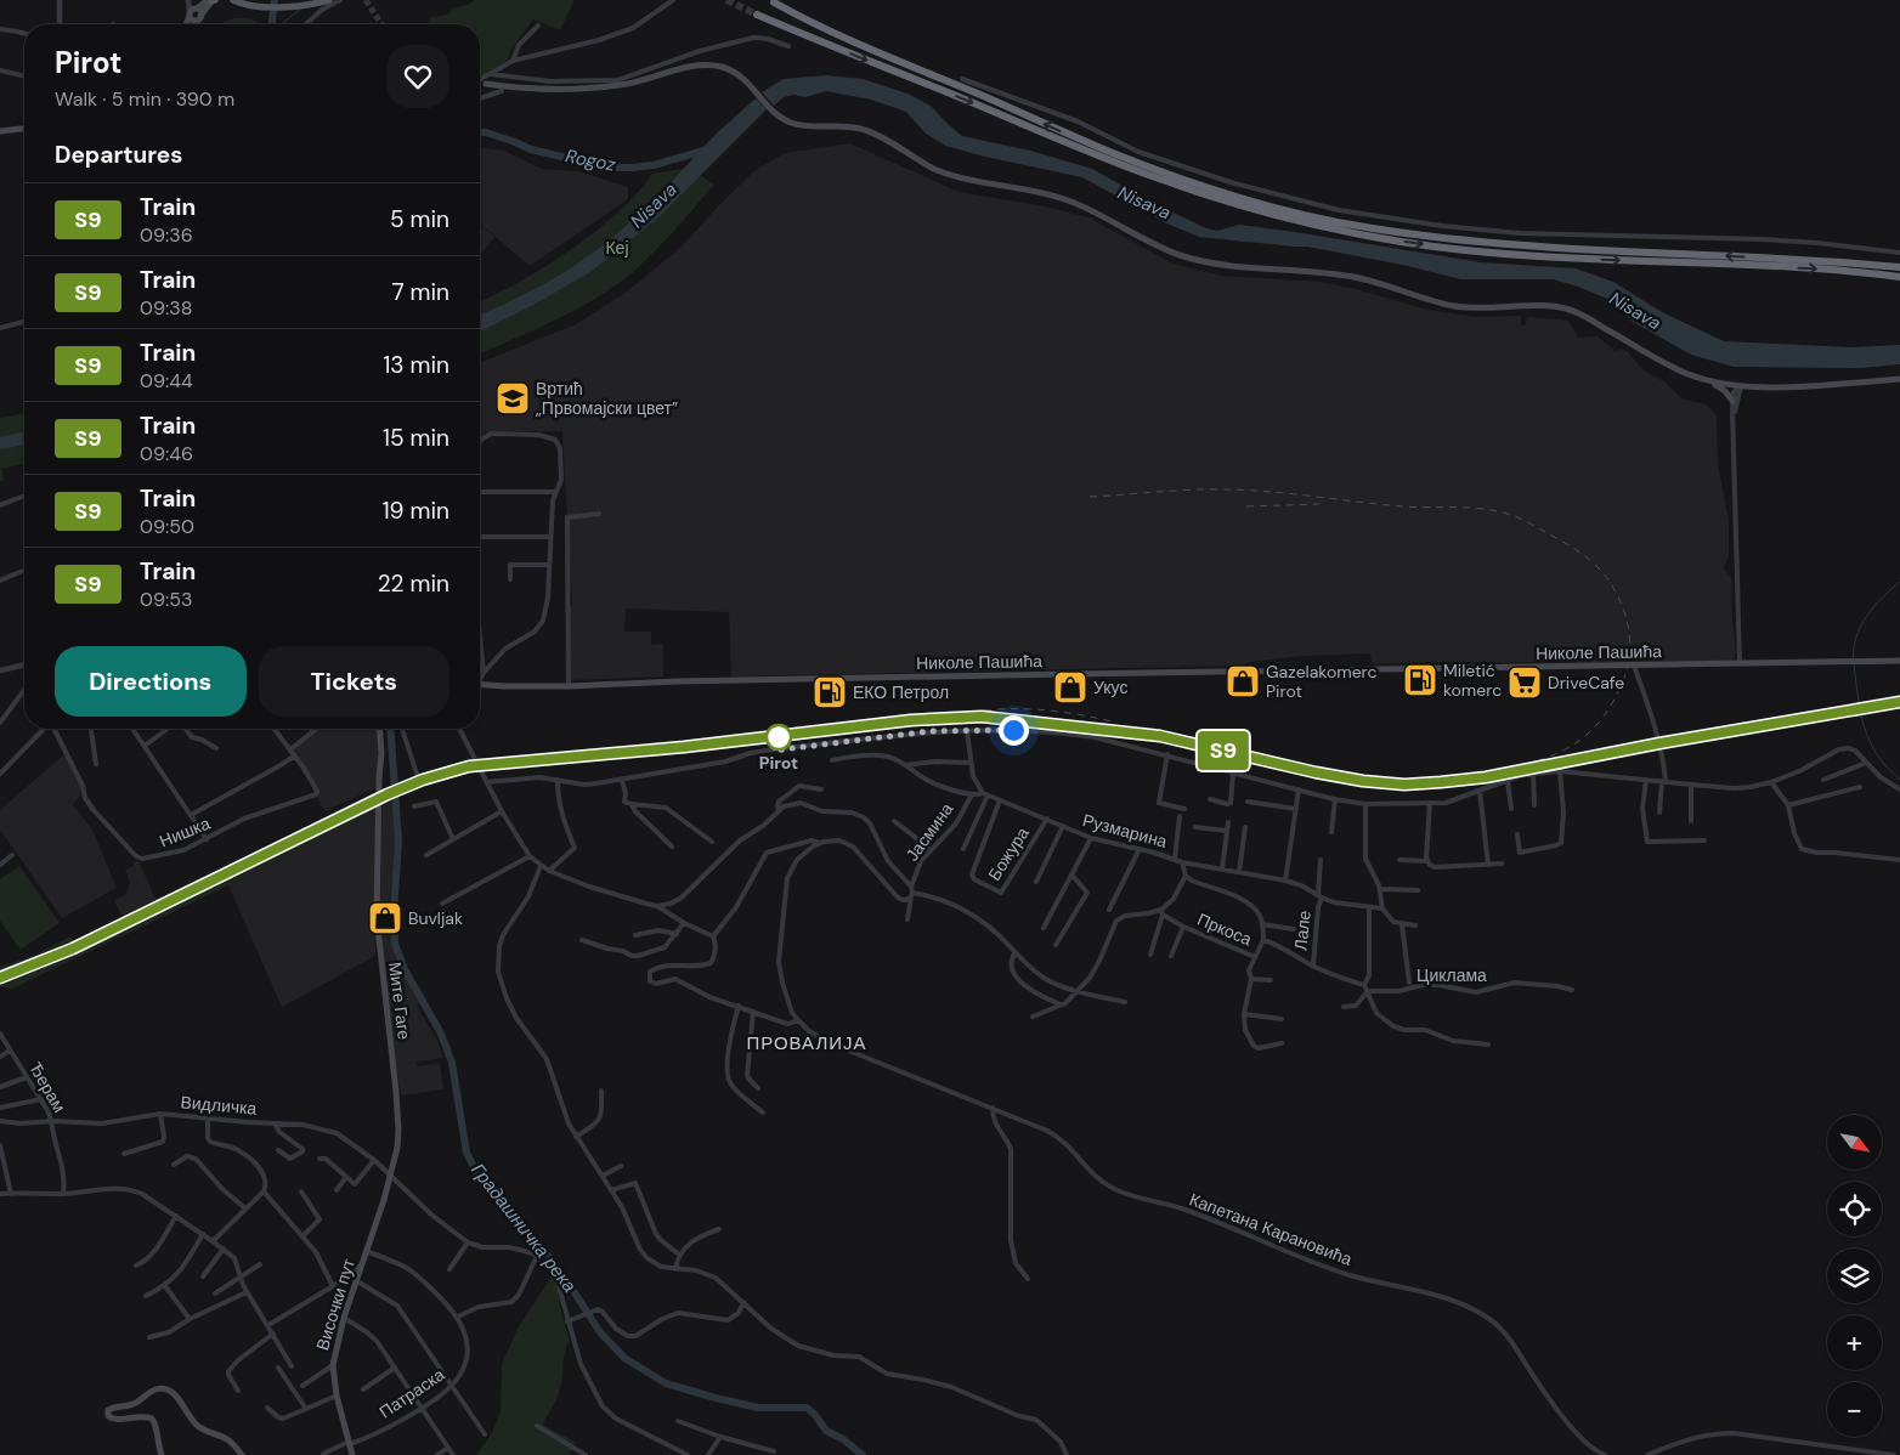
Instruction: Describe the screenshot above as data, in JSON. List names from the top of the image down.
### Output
{
  "streets": {
    "main road": ["Николе Пашића", "Мите Гаге", "Височки пут"],
    "street": [
      "Рузмарина",
      "Нишка",
      "Јасмина",
      "Божура",
      "Пркоса",
      "Лале",
      "Циклама",
      "Ђерам",
      "Видличка",
      "Капетана Карановића",
      "Патраска"
    ]
  },
  "crossings": [
    ["Рузмарина", "Јасмина"],
    ["Рузмарина", "Божура"],
    ["Рузмарина", "Лале"],
    ["Мите Гаге", "Видличка"],
    ["Мите Гаге", "Височки пут"],
    ["Ђерам", "Видличка"],
    ["Видличка", "Височки пут"],
    ["Височки пут", "Патраска"]
  ],
  "districts": ["ПРОВАЛИЈА"],
  "water": ["Rogoz", "Nisava", "Градашничка река"],
  "parks": ["Кеј"],
  "places": {
    "school or university": ["Вртић „Првомајски цвет”"],
    "fuel station": ["Miletić komerc", "ЕКО Петрол"],
    "shop": ["Gazelakomerc Pirot", "Укус", "Buvljak"],
    "supermarket": ["DriveCafe"],
    "other": ["Pirot"]
  },
  "north": "bottom right",
  "page": {
    "on_map": "S9",
    "heading": [
      ["Pirot", "Walk · 5 min · 390 m"],
      "Departures"
    ],
    "list": [
      {
        "mark": "S9",
        "name": "Train",
        "note": "09:36",
        "value": "5 min"
      },
      {
        "mark": "S9",
        "name": "Train",
        "note": "09:38",
        "value": "7 min"
      },
      {
        "mark": "S9",
        "name": "Train",
        "note": "09:44",
        "value": "13 min"
      },
      {
        "mark": "S9",
        "name": "Train",
        "note": "09:46",
        "value": "15 min"
      },
      {
        "mark": "S9",
        "name": "Train",
        "note": "09:50",
        "value": "19 min"
      },
      {
        "mark": "S9",
        "name": "Train",
        "note": "09:53",
        "value": "22 min"
      }
    ],
    "buttons": ["Directions", "Tickets"],
    "map_buttons": ["+", "−"]
  }
}
